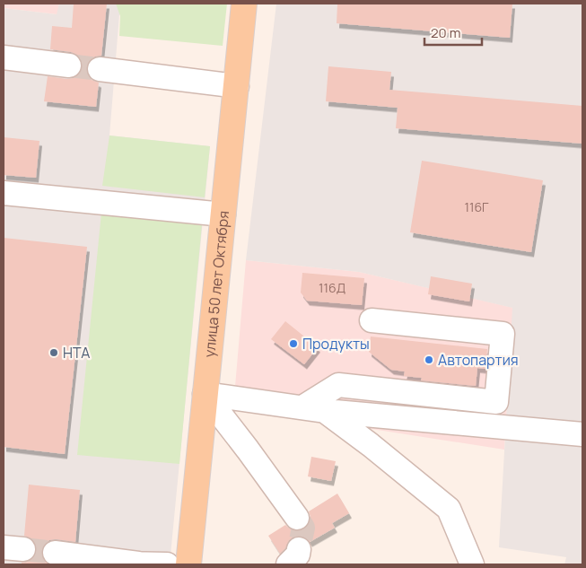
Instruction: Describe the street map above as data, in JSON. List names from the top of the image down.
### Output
{
  "streets": {
    "main road": ["улица 50 лет Октября"]
  },
  "places": ["Продукты", "НТА", "Автопартия"],
  "house_numbers": ["116Г", "116Д"],
  "scale_bar": "20 m"
}
